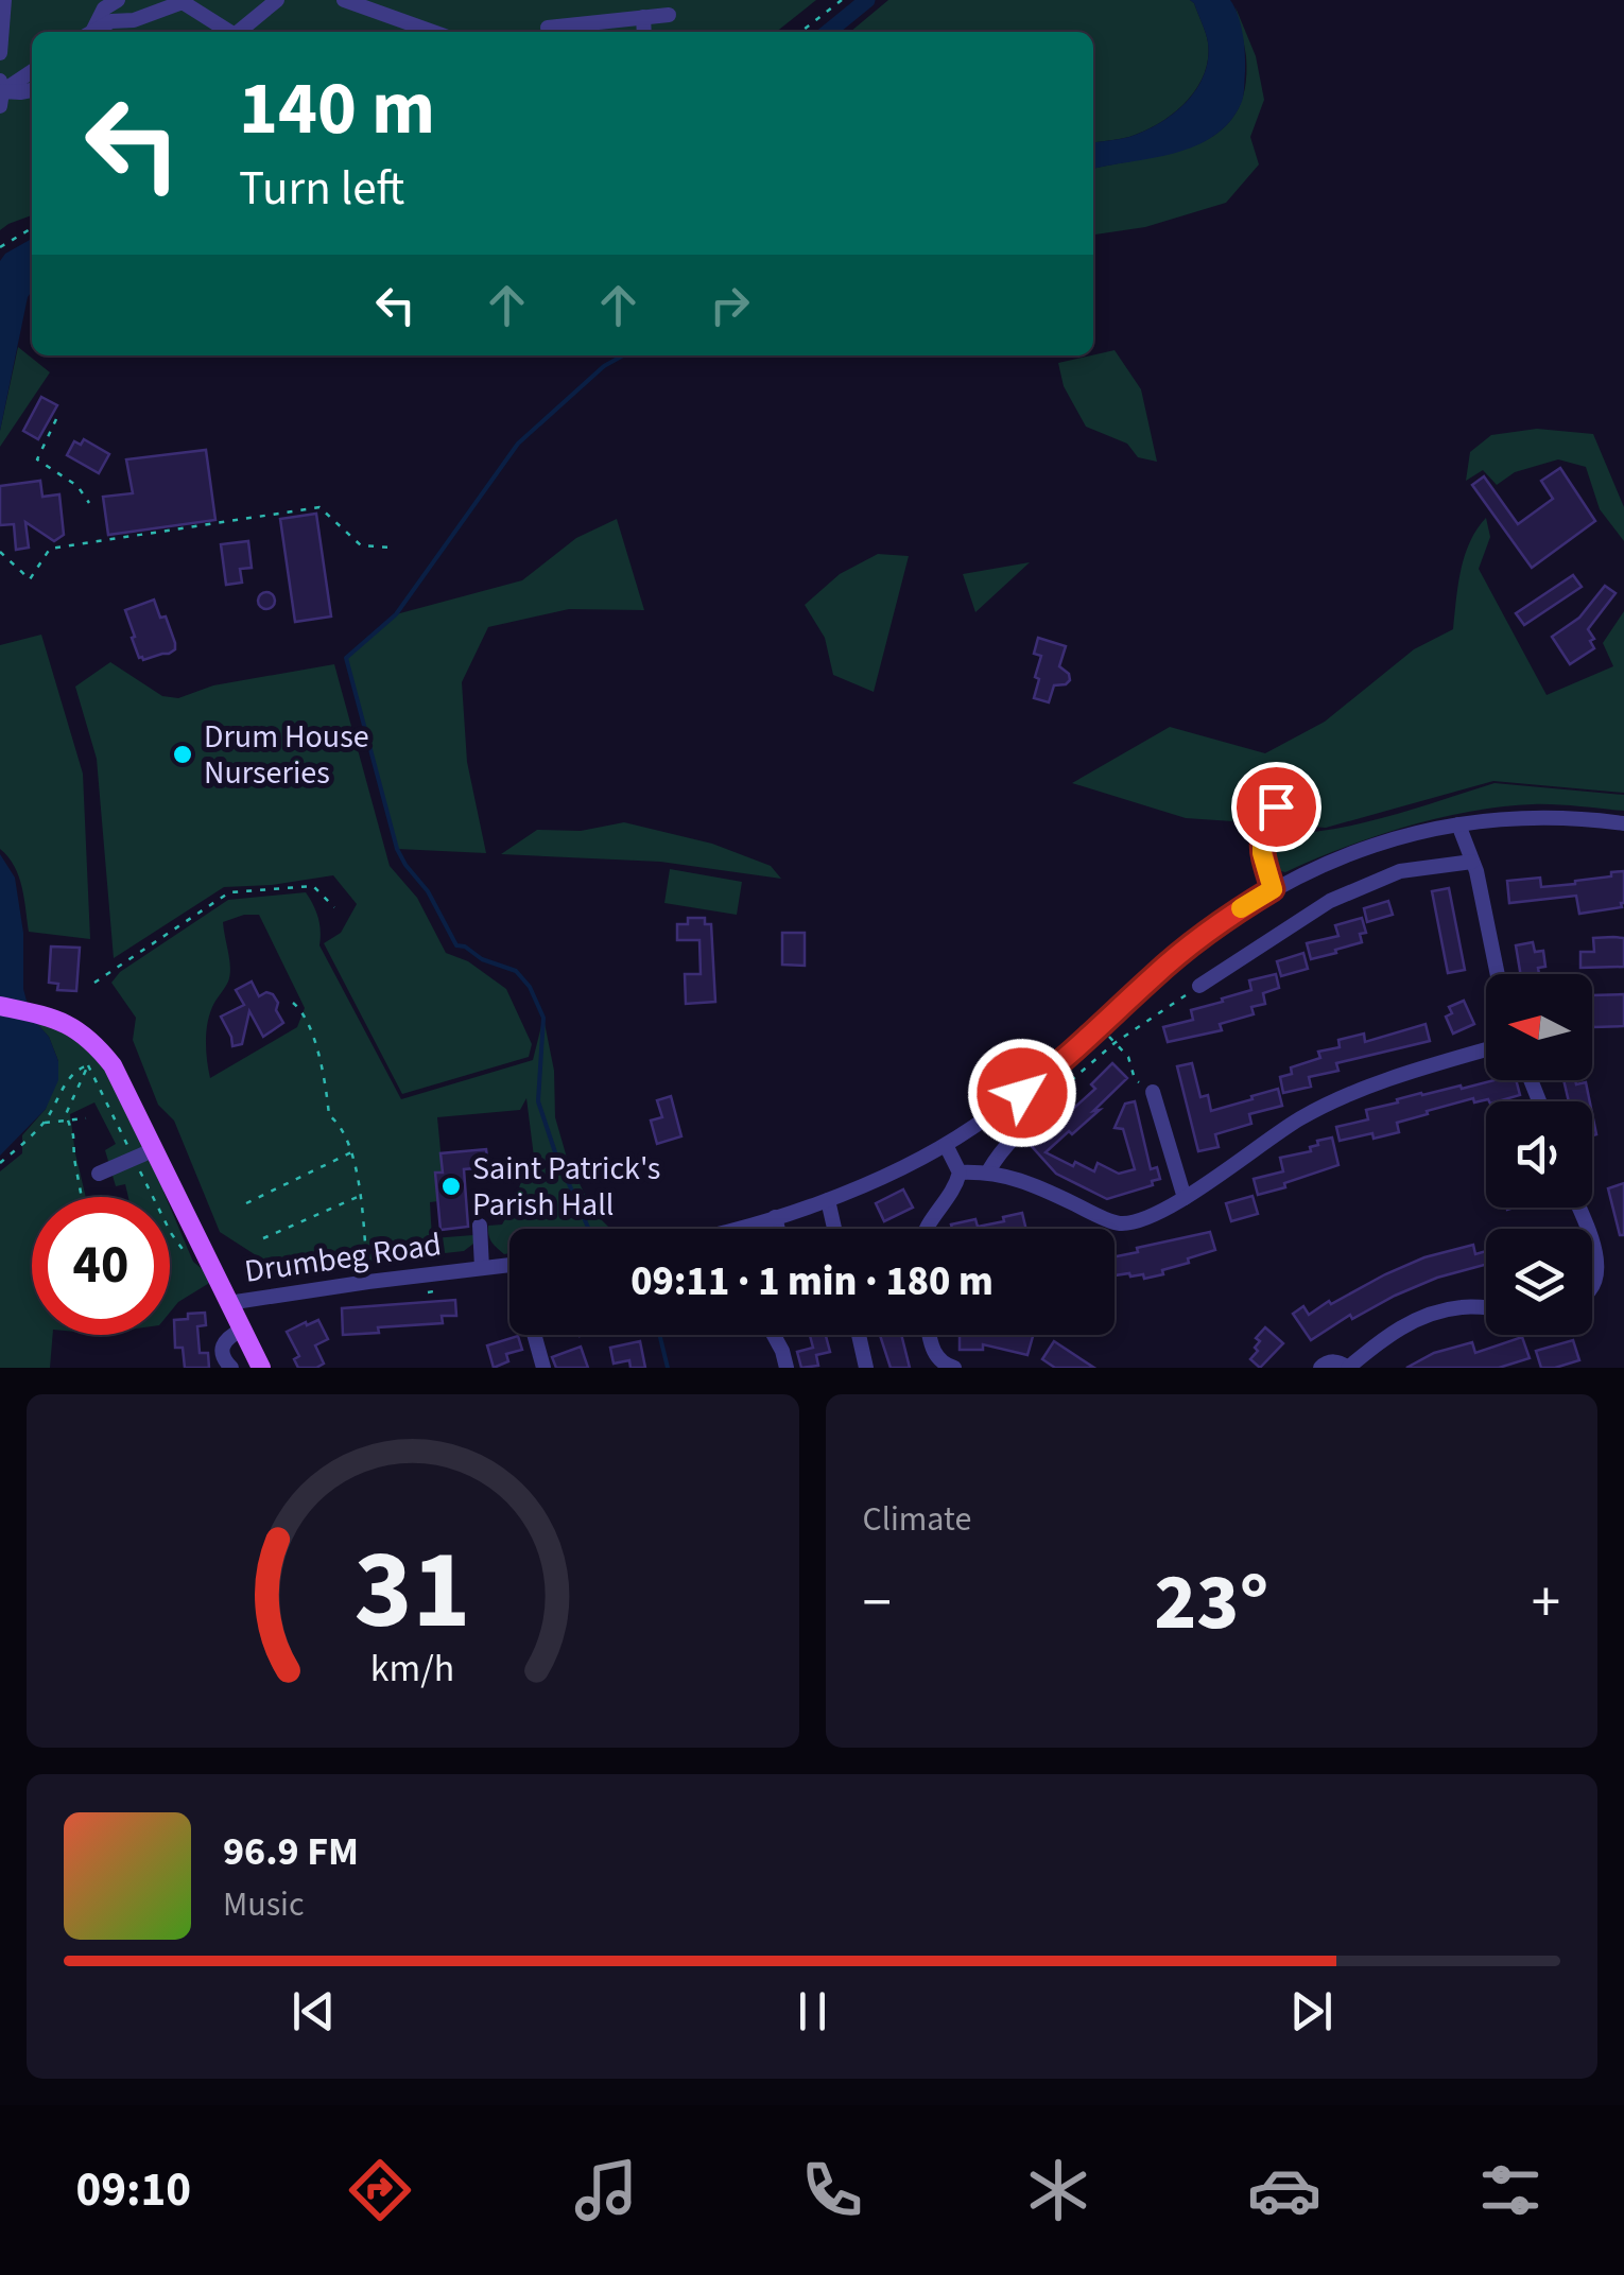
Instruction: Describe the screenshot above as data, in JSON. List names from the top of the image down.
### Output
{
  "streets": {
    "street": ["Drumbeg Road"]
  },
  "places": ["Drum House Nurseries", "Saint Patrick's Parish Hall"],
  "north": "left",
  "page": {
    "turn": ["140 m", "Turn left"],
    "limit": "40",
    "trip": "09:11 · 1 min · 180 m",
    "tile": "Climate",
    "heat": ["−", "23°", "+"],
    "song": ["96.9 FM", "Music"],
    "tabs": "09:10",
    "gauge": ["31", "km/h"]
  }
}
